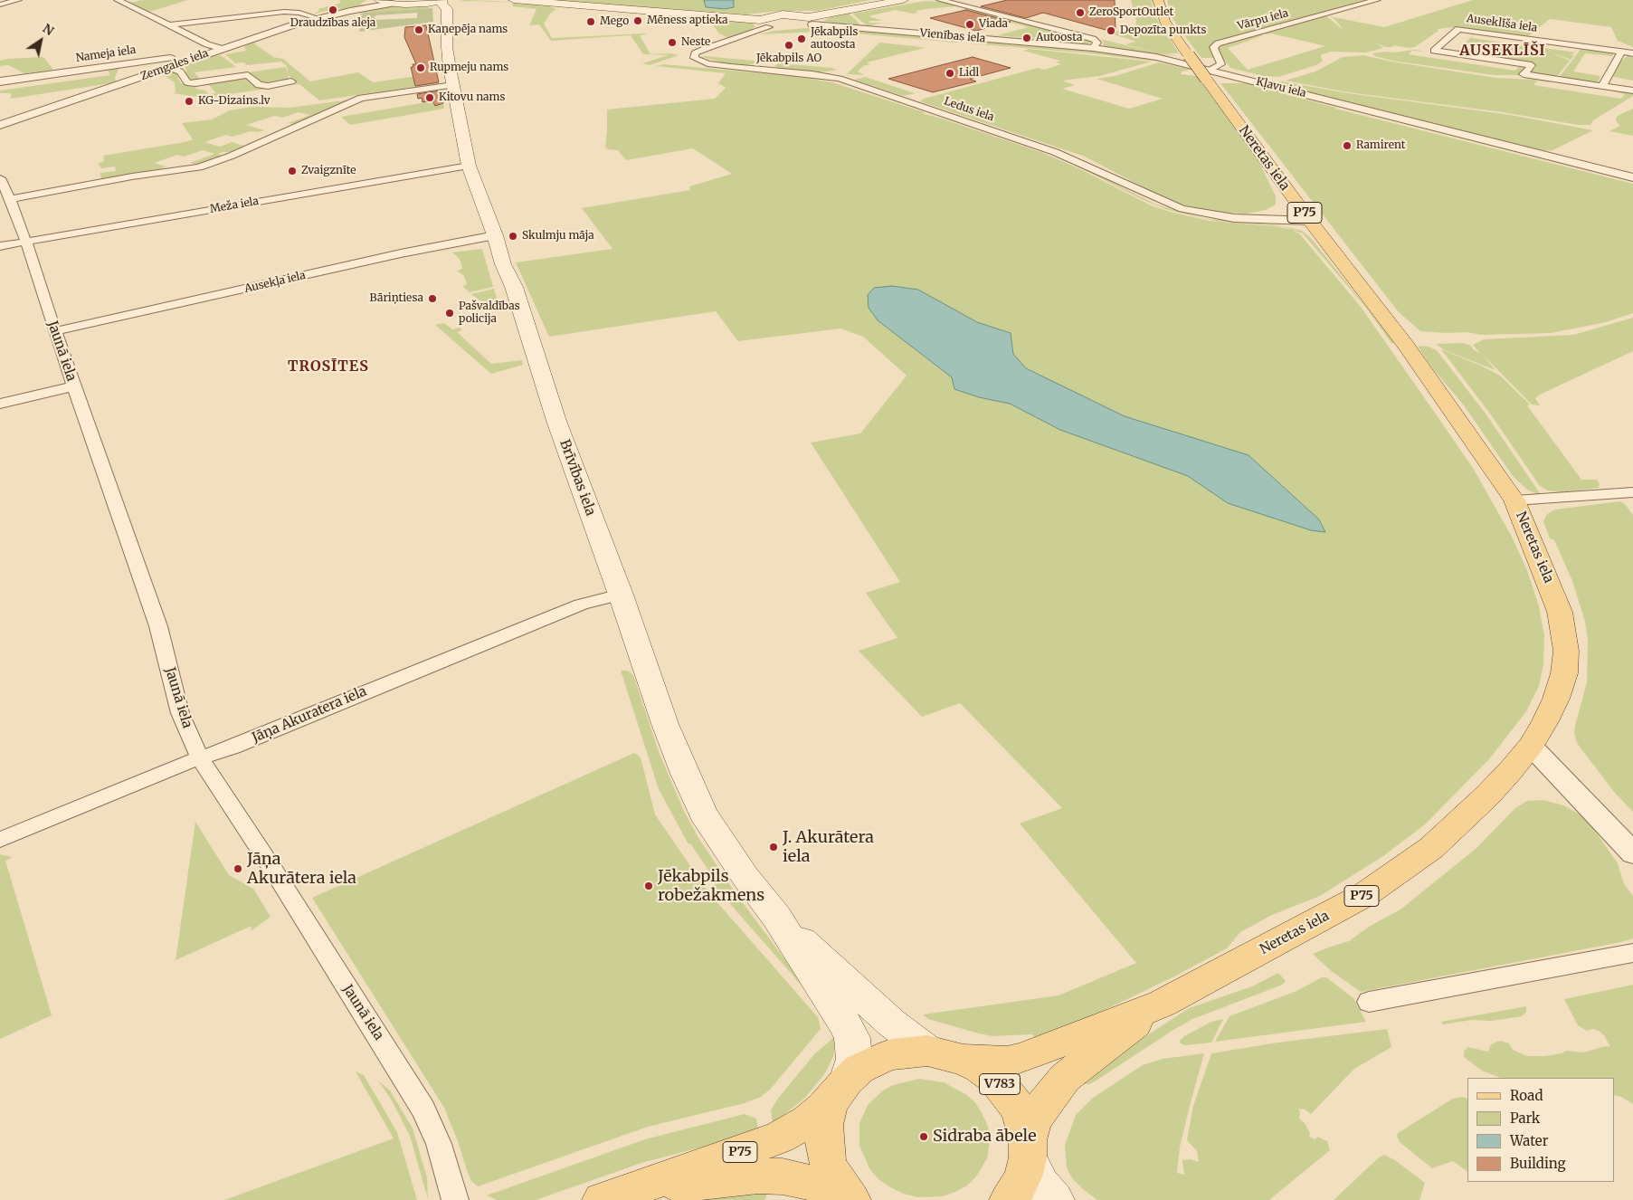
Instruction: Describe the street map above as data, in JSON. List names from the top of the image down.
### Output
{
  "streets": {
    "main road": [
      "Vienības iela",
      "Neretas iela",
      "P75",
      "Brīvības iela",
      "V783"
    ],
    "street": [
      "Vārpu iela",
      "Auseklīša iela",
      "Nameja iela",
      "Zemgales iela",
      "Kļavu iela",
      "Ledus iela",
      "Meža iela",
      "Ausekļa iela",
      "Jaunā iela",
      "Jāņa Akuratera iela"
    ]
  },
  "crossings": [
    ["Vārpu iela", "Kļavu iela"],
    ["Vārpu iela", "Neretas iela"],
    ["Vienības iela", "Kļavu iela"],
    ["Nameja iela", "Zemgales iela"],
    ["Kļavu iela", "Neretas iela"],
    ["Ledus iela", "Neretas iela"],
    ["Neretas iela", "P75"],
    ["Meža iela", "Jaunā iela"],
    ["Meža iela", "Brīvības iela"],
    ["P75", "V783"],
    ["Ausekļa iela", "Jaunā iela"],
    ["Ausekļa iela", "Brīvības iela"],
    ["Jaunā iela", "Jāņa Akuratera iela"],
    ["Brīvības iela", "Jāņa Akuratera iela"],
    ["Brīvības iela", "V783"]
  ],
  "districts": ["AUSEKLĪŠI", "TROSĪTES"],
  "places": [
    "Draudzības aleja",
    "ZeroSportOutlet",
    "Mēness aptieka",
    "Mego",
    "Viada",
    "Kaņepēja nams",
    "Depozīta punkts",
    "Autoosta",
    "Jēkabpils autoosta",
    "Neste",
    "Jēkabpils AO",
    "Rupmeju nams",
    "Lidl",
    "Kitovu nams",
    "KG-Dizains.lv",
    "Ramirent",
    "Zvaigznīte",
    "Skulmju māja",
    "Bāriņtiesa",
    "Pašvaldības policija",
    "J. Akurātera iela",
    "Jāņa Akurātera iela",
    "Jēkabpils robežakmens",
    "Sidraba ābele"
  ],
  "legend": [
    "Road",
    "Park",
    "Water",
    "Building"
  ],
  "north": "top right"
}
